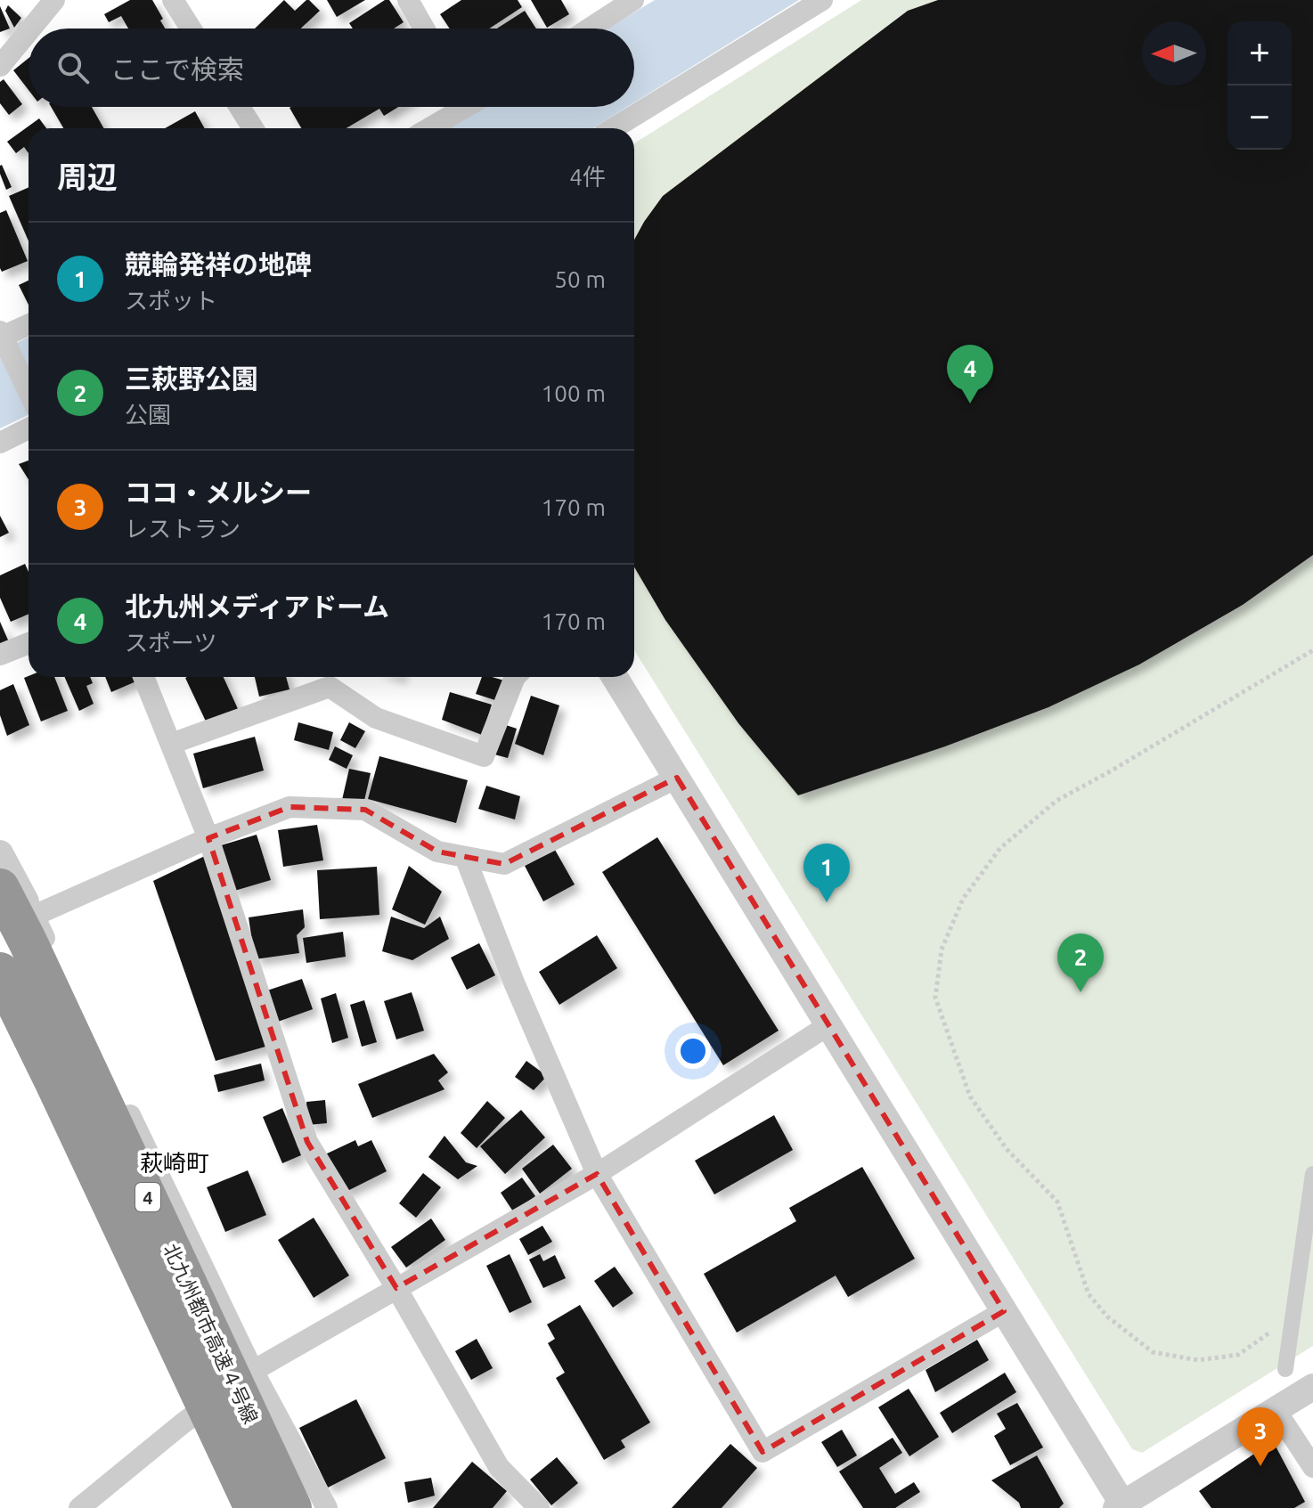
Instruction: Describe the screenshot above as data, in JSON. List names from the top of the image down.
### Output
{
  "streets": {
    "highway": ["4", "北九州都市高速４号線"]
  },
  "districts": ["萩崎町"],
  "north": "left",
  "page": {
    "map_buttons": ["+", "−"],
    "search": "ここで検索",
    "heading": ["周辺", "4件"],
    "list": [
      {
        "mark": "1",
        "name": "競輪発祥の地碑",
        "note": "スポット",
        "value": "50 m"
      },
      {
        "mark": "2",
        "name": "三萩野公園",
        "note": "公園",
        "value": "100 m"
      },
      {
        "mark": "3",
        "name": "ココ・メルシー",
        "note": "レストラン",
        "value": "170 m"
      },
      {
        "mark": "4",
        "name": "北九州メディアドーム",
        "note": "スポーツ",
        "value": "170 m"
      }
    ],
    "pins": [
      "4",
      "1",
      "2",
      "3"
    ]
  }
}
